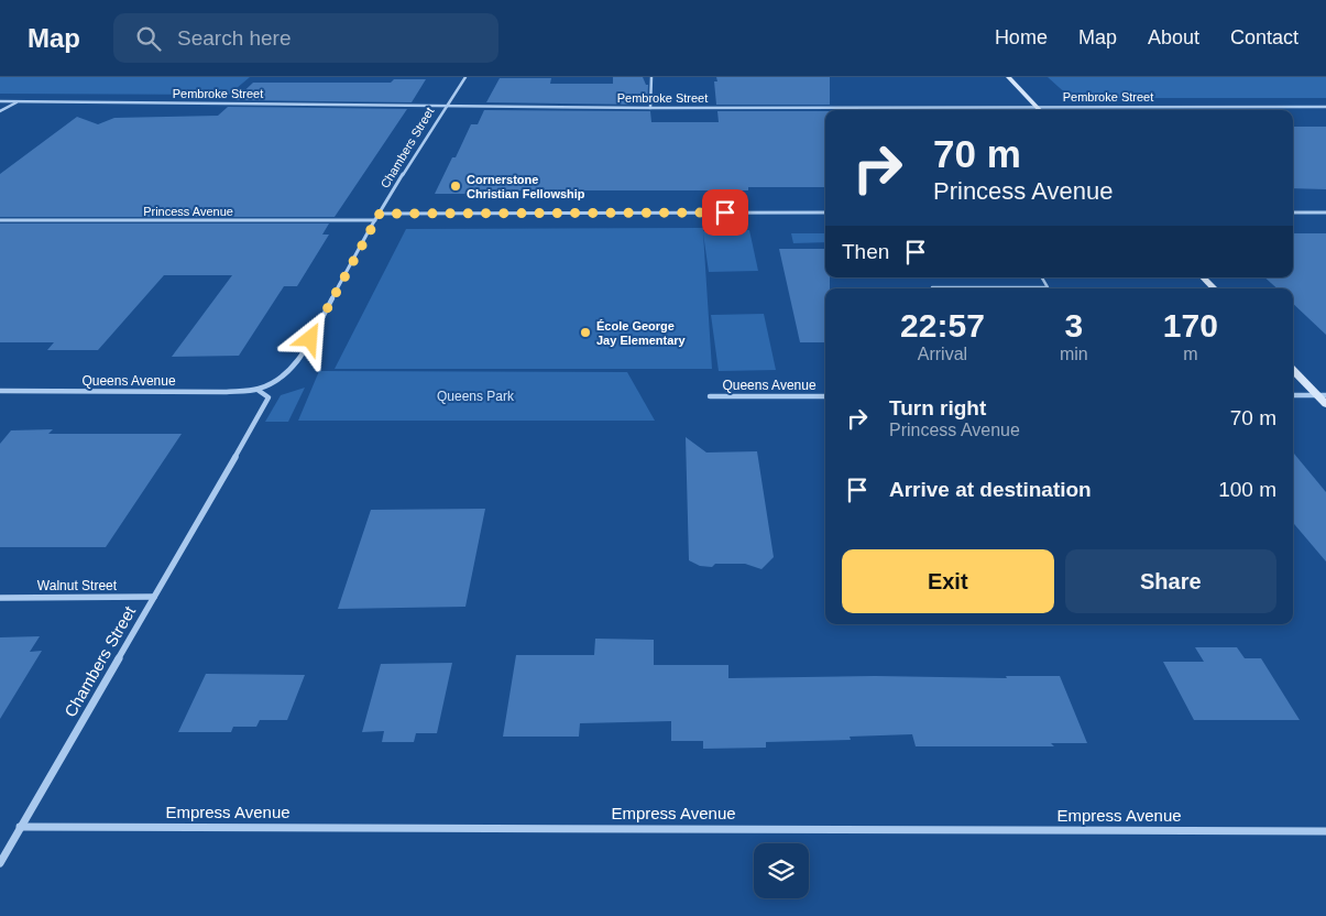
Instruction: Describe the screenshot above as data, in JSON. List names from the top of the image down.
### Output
{
  "streets": {
    "street": [
      "Pembroke Street",
      "Chambers Street",
      "Princess Avenue",
      "Queens Avenue",
      "Walnut Street",
      "Empress Avenue"
    ]
  },
  "crossings": [
    ["Pembroke Street", "Chambers Street"],
    ["Chambers Street", "Princess Avenue"],
    ["Chambers Street", "Queens Avenue"],
    ["Chambers Street", "Walnut Street"],
    ["Chambers Street", "Empress Avenue"]
  ],
  "parks": ["Queens Park"],
  "places": ["Cornerstone Christian Fellowship", "École George Jay Elementary"],
  "page": {
    "header": "Map",
    "search": "Search here",
    "nav": [
      "Home",
      "Map",
      "About",
      "Contact"
    ],
    "turn": ["70 m", "Princess Avenue"],
    "then": "Then",
    "eta": [
      "22:57",
      "Arrival",
      "3",
      "min",
      "170",
      "m"
    ],
    "list": [
      {
        "name": "Turn right",
        "note": "Princess Avenue",
        "value": "70 m"
      },
      {
        "name": "Arrive at destination",
        "value": "100 m"
      }
    ],
    "buttons": ["Exit", "Share"]
  }
}
